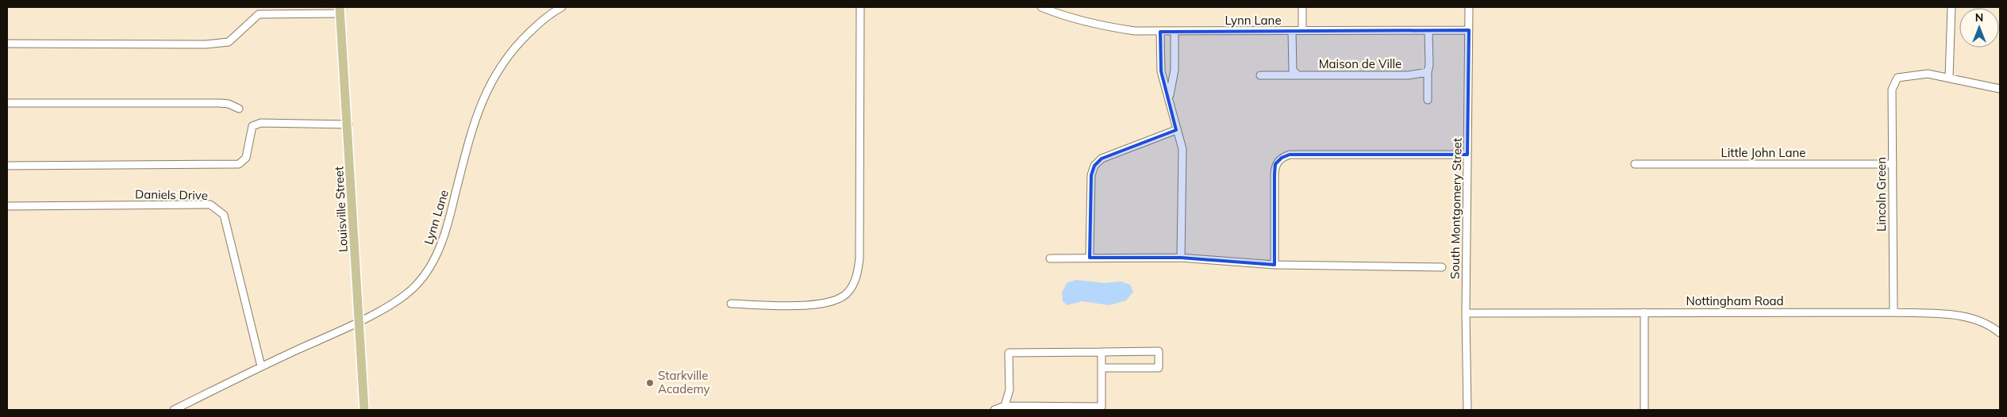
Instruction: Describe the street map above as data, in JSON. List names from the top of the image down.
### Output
{
  "streets": {
    "main road": ["Louisville Street"],
    "street": [
      "Lynn Lane",
      "Maison de Ville",
      "Little John Lane",
      "Lincoln Green",
      "Daniels Drive",
      "South Montgomery Street",
      "Nottingham Road"
    ]
  },
  "crossings": [
    ["Lynn Lane", "Daniels Drive"],
    ["Lynn Lane", "South Montgomery Street"],
    ["Lynn Lane", "Louisville Street"],
    ["Little John Lane", "Lincoln Green"],
    ["Lincoln Green", "Nottingham Road"],
    ["South Montgomery Street", "Nottingham Road"]
  ],
  "places": ["Starkville Academy"],
  "north": "top"
}
